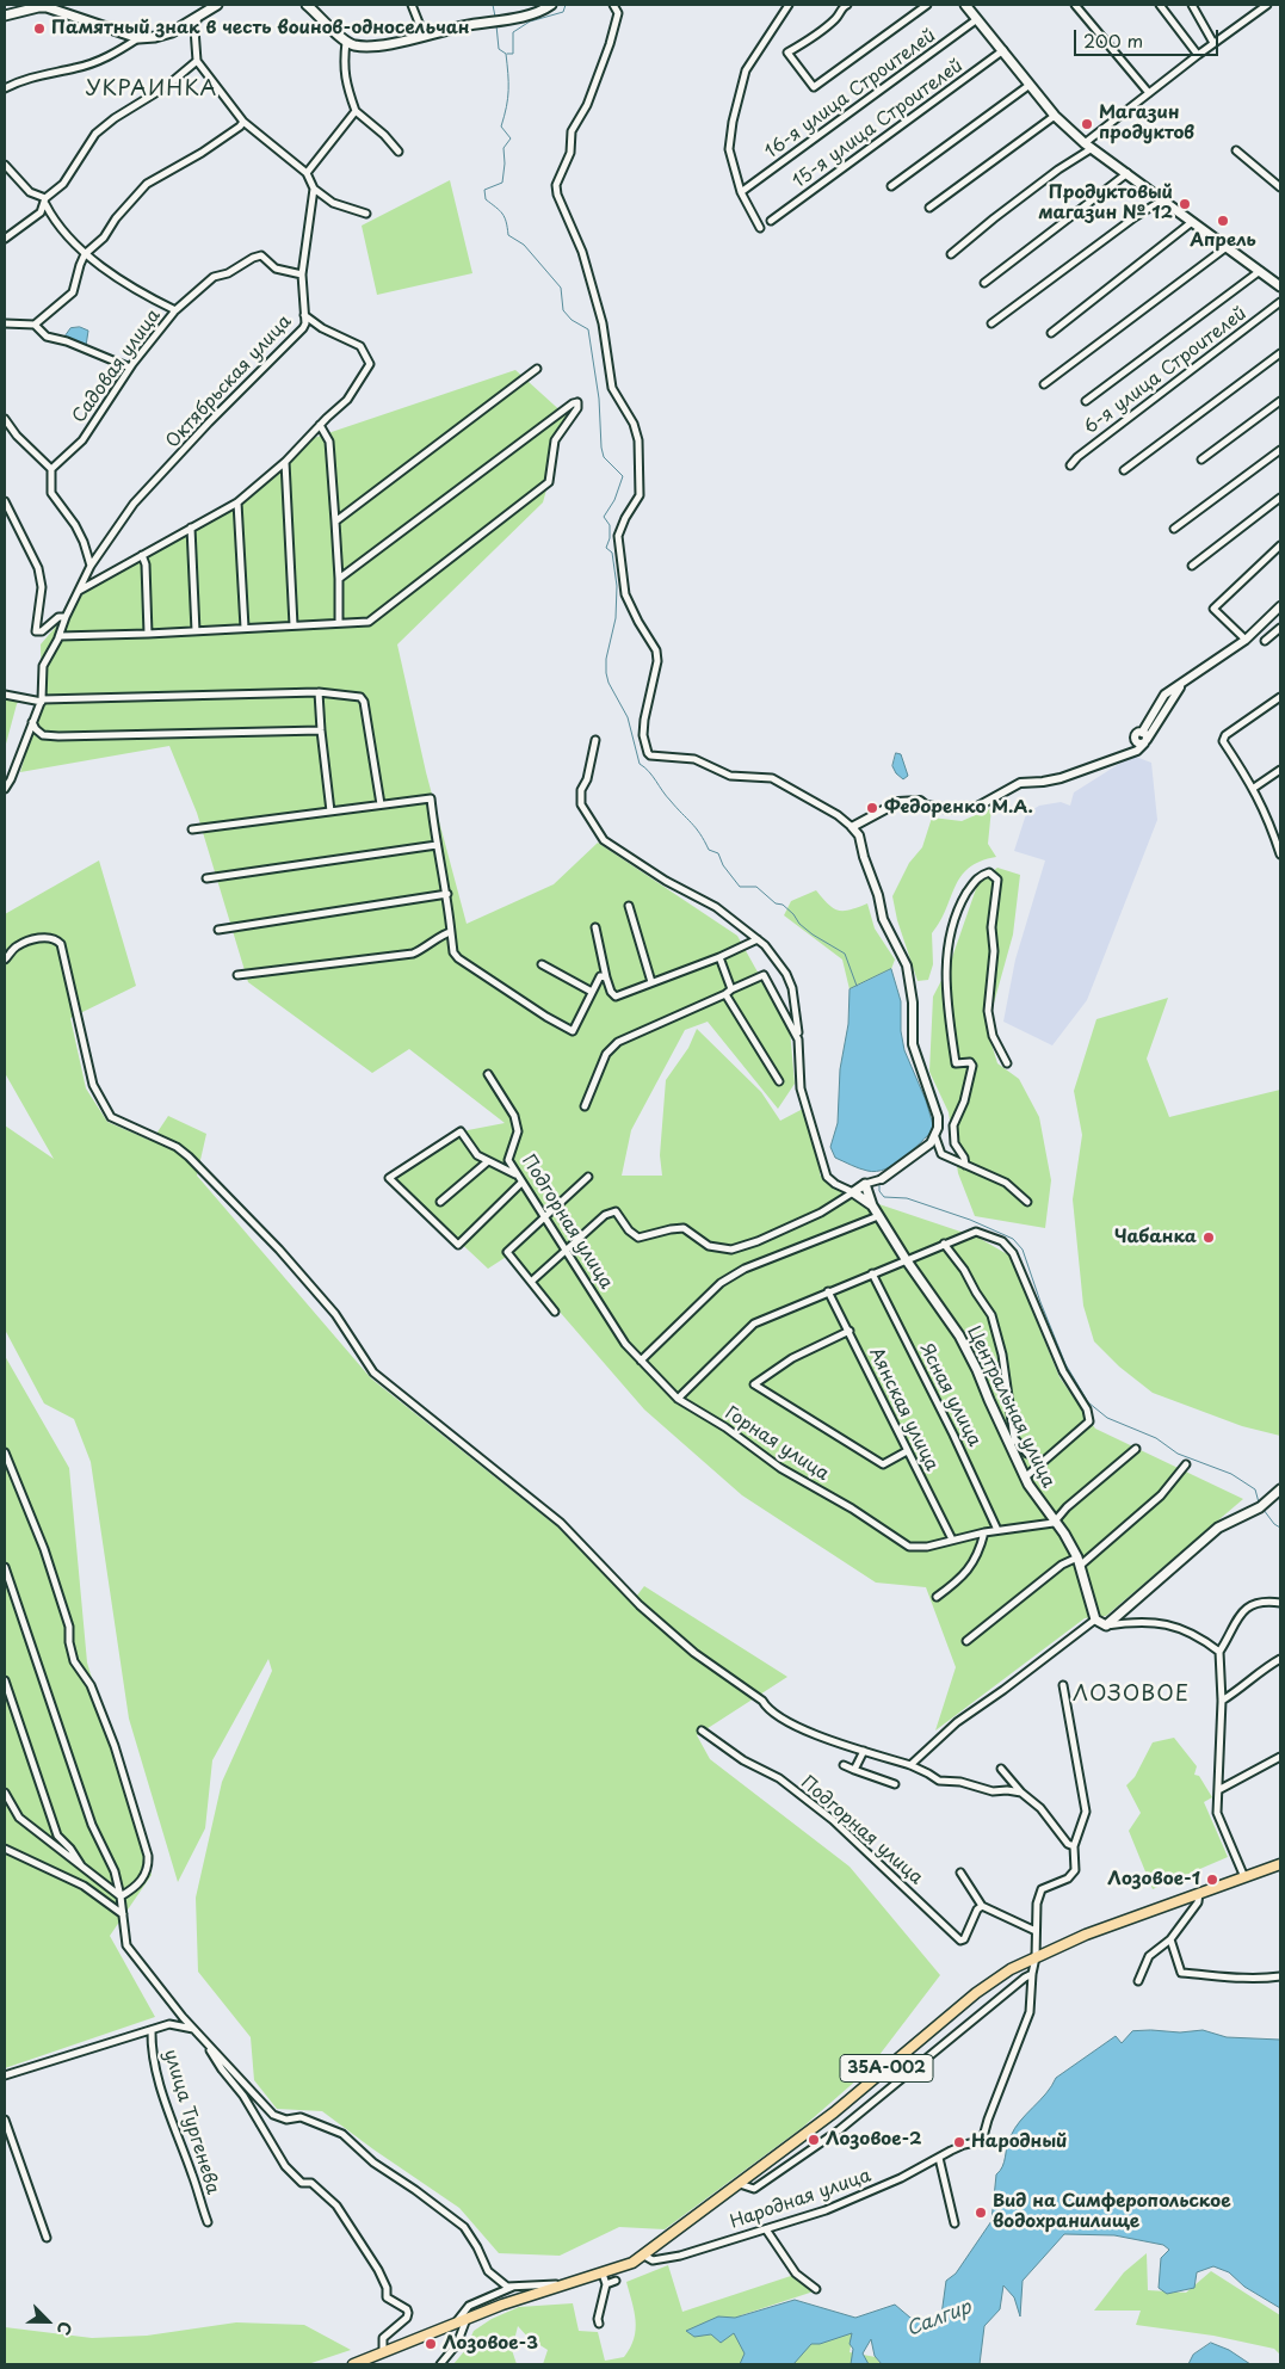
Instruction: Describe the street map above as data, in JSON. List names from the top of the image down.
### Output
{
  "streets": {
    "main road": ["Центральная улица", "35А-002"],
    "street": [
      "16-я улица Строителей",
      "15-я улица Строителей",
      "Садовая улица",
      "6-я улица Строителей",
      "Октябрьская улица",
      "Подгорная улица",
      "Ясная улица",
      "Аянская улица",
      "Горная улица",
      "улица Тургенева",
      "Народная улица"
    ]
  },
  "crossings": [
    ["Садовая улица", "Октябрьская улица"],
    ["Подгорная улица", "Горная улица"],
    ["Ясная улица", "Горная улица"],
    ["Центральная улица", "Горная улица"],
    ["Аянская улица", "Горная улица"],
    ["35А-002", "Народная улица"]
  ],
  "districts": ["УКРАИНКА", "ЛОЗОВОЕ"],
  "water": ["Салгир"],
  "places": [
    "Памятный знак в честь воинов-односельчан",
    "Магазин продуктов",
    "Продуктовый магазин № 12",
    "Апрель",
    "Федоренко М.А.",
    "Чабанка",
    "Лозовое-1",
    "Лозовое-2",
    "Народный",
    "Вид на Симферопольское водохранилище",
    "Лозовое-3"
  ],
  "scale_bar": "200 m",
  "north": "bottom right"
}
